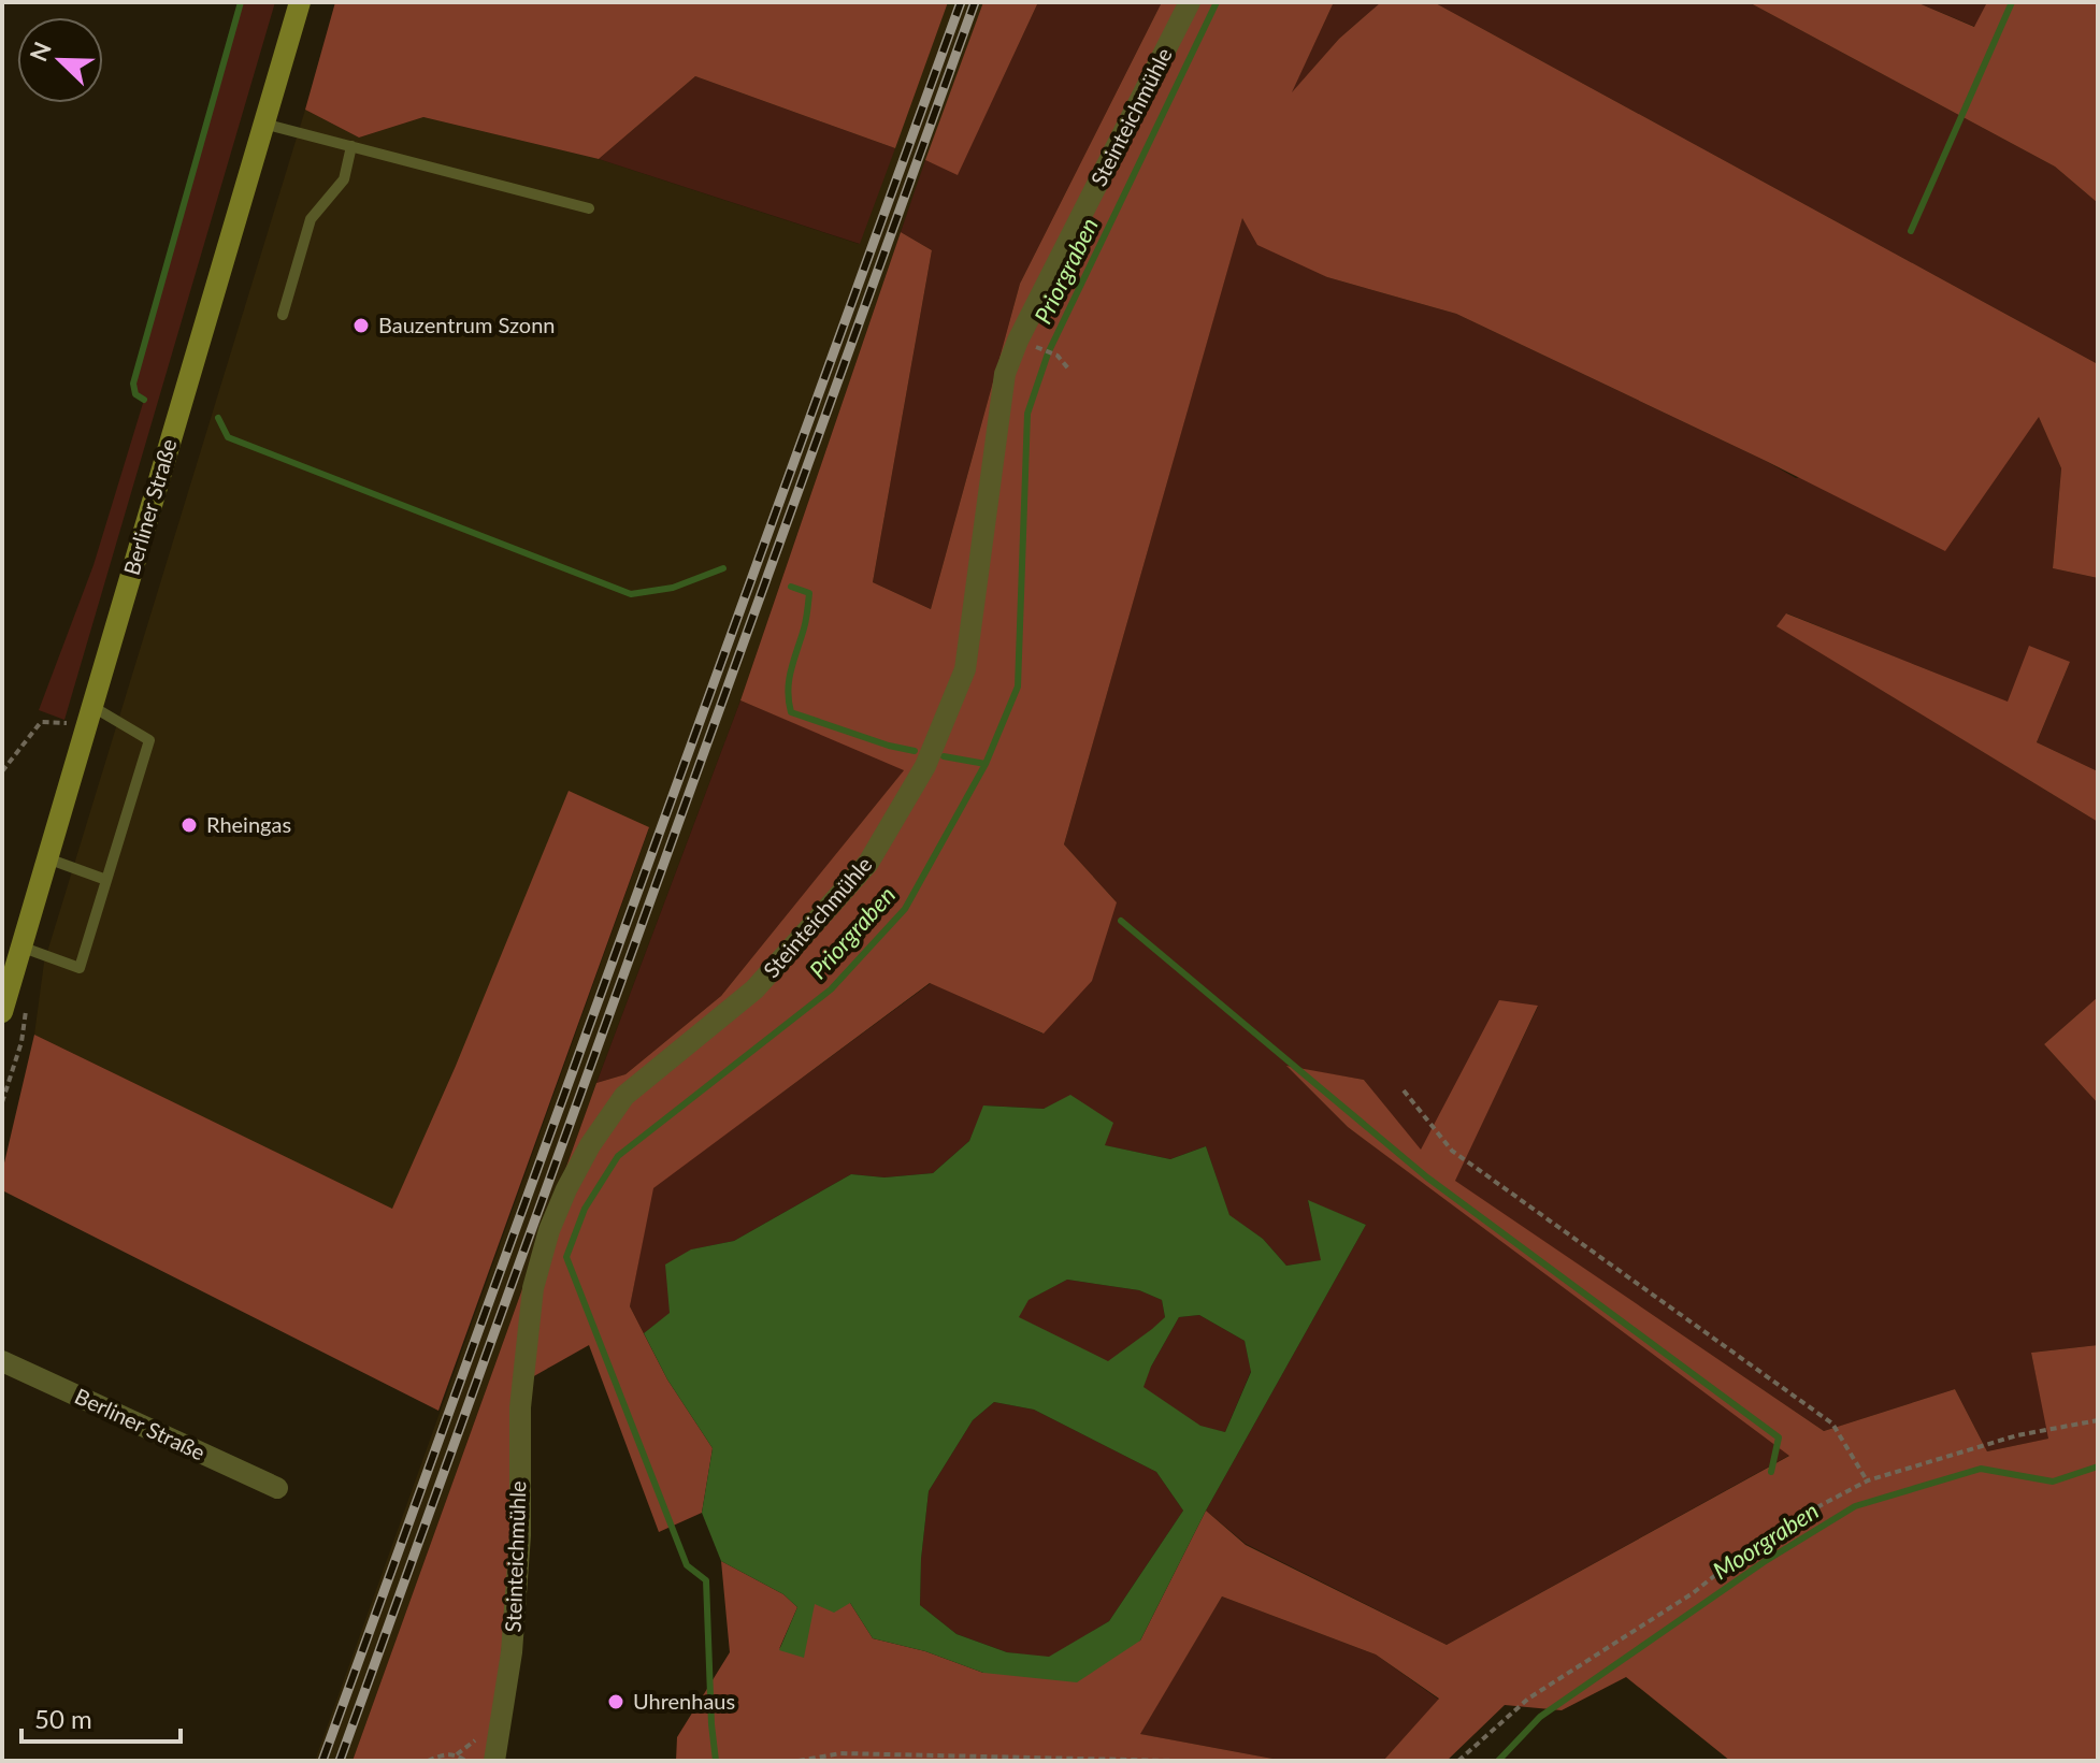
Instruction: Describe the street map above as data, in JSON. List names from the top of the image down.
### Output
{
  "streets": {
    "main road": ["Berliner Straße"],
    "street": ["Steinteichmühle"]
  },
  "water": ["Priorgraben", "Moorgraben"],
  "places": ["Bauzentrum Szonn", "Rheingas", "Uhrenhaus"],
  "scale_bar": "50 m",
  "north": "top left"
}
